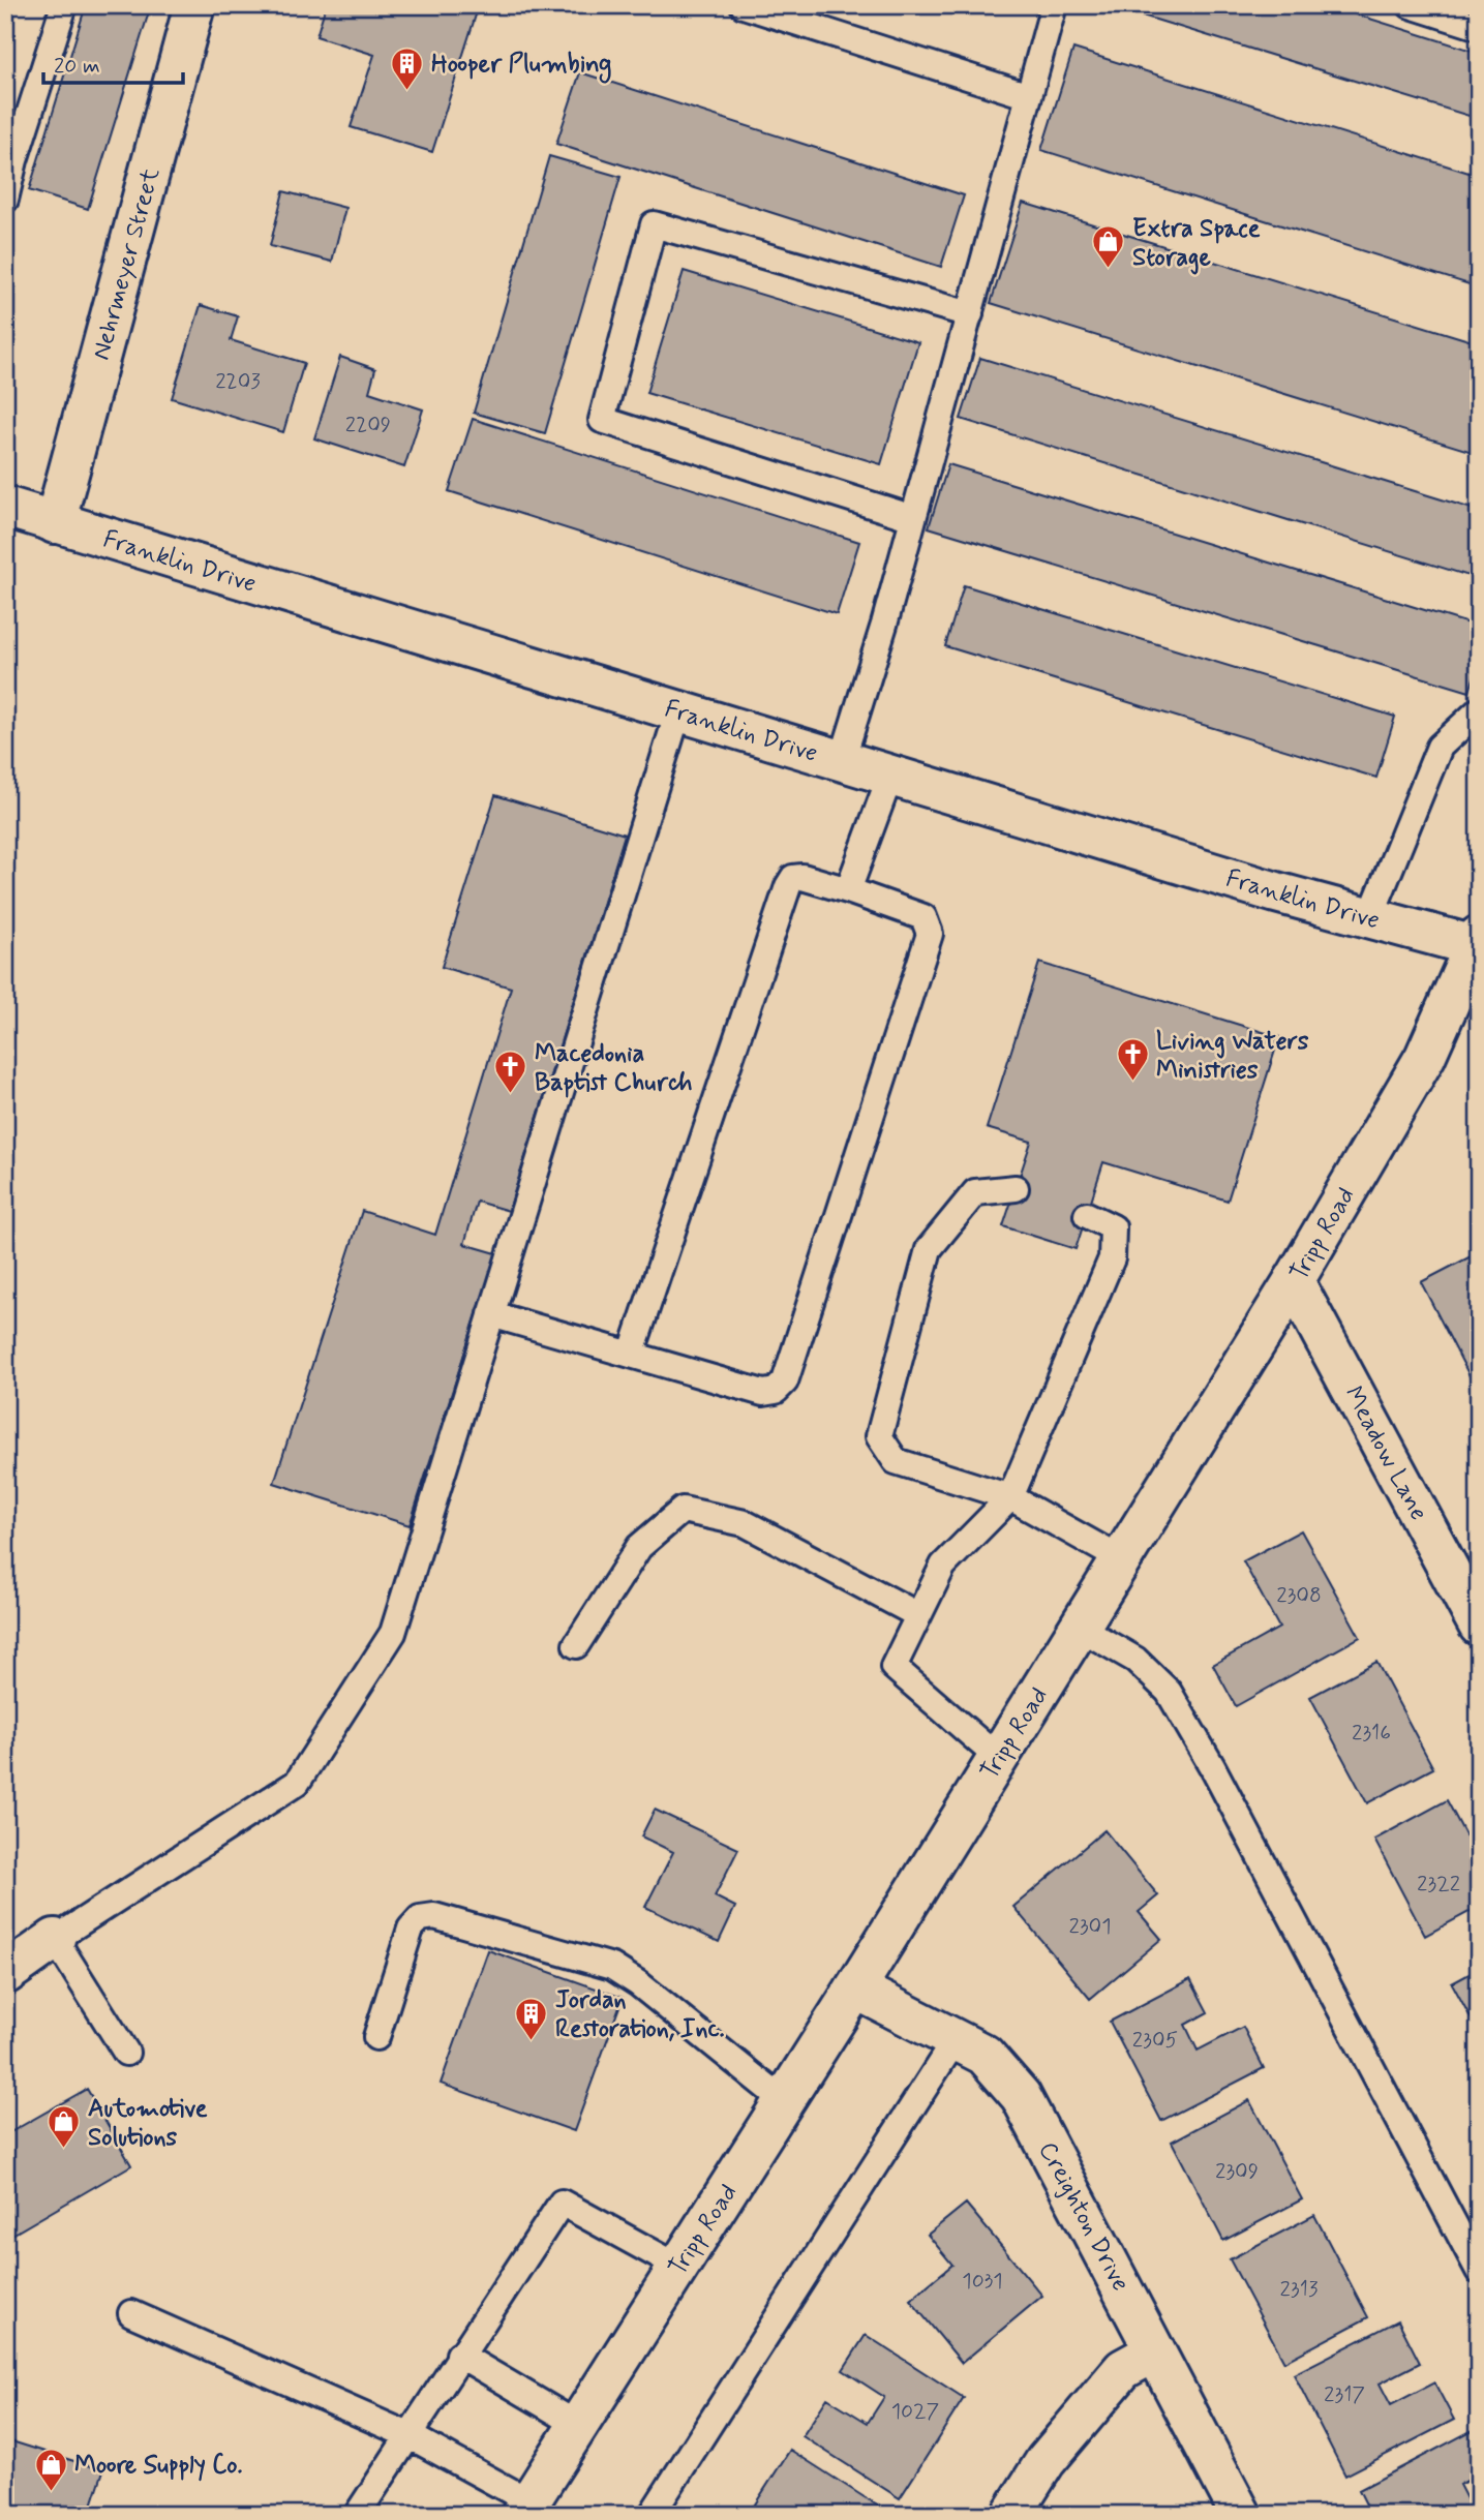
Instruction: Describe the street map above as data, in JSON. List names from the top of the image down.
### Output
{
  "streets": {
    "street": [
      "Nehrmeyer Street",
      "Franklin Drive",
      "Tripp Road",
      "Meadow Lane",
      "Creighton Drive"
    ]
  },
  "crossings": [
    ["Nehrmeyer Street", "Franklin Drive"],
    ["Franklin Drive", "Tripp Road"],
    ["Tripp Road", "Meadow Lane"],
    ["Tripp Road", "Creighton Drive"]
  ],
  "places": {
    "building": ["Hooper Plumbing", "Jordan Restoration, Inc."],
    "shop": ["Extra Space Storage", "Automotive Solutions", "Moore Supply Co."],
    "church": ["Living Waters Ministries", "Macedonia Baptist Church"]
  },
  "house_numbers": [
    "2203",
    "2209",
    "2308",
    "2316",
    "2322",
    "2301",
    "2305",
    "2309",
    "1031",
    "2313",
    "2317",
    "1027"
  ],
  "scale_bar": "20 m"
}
